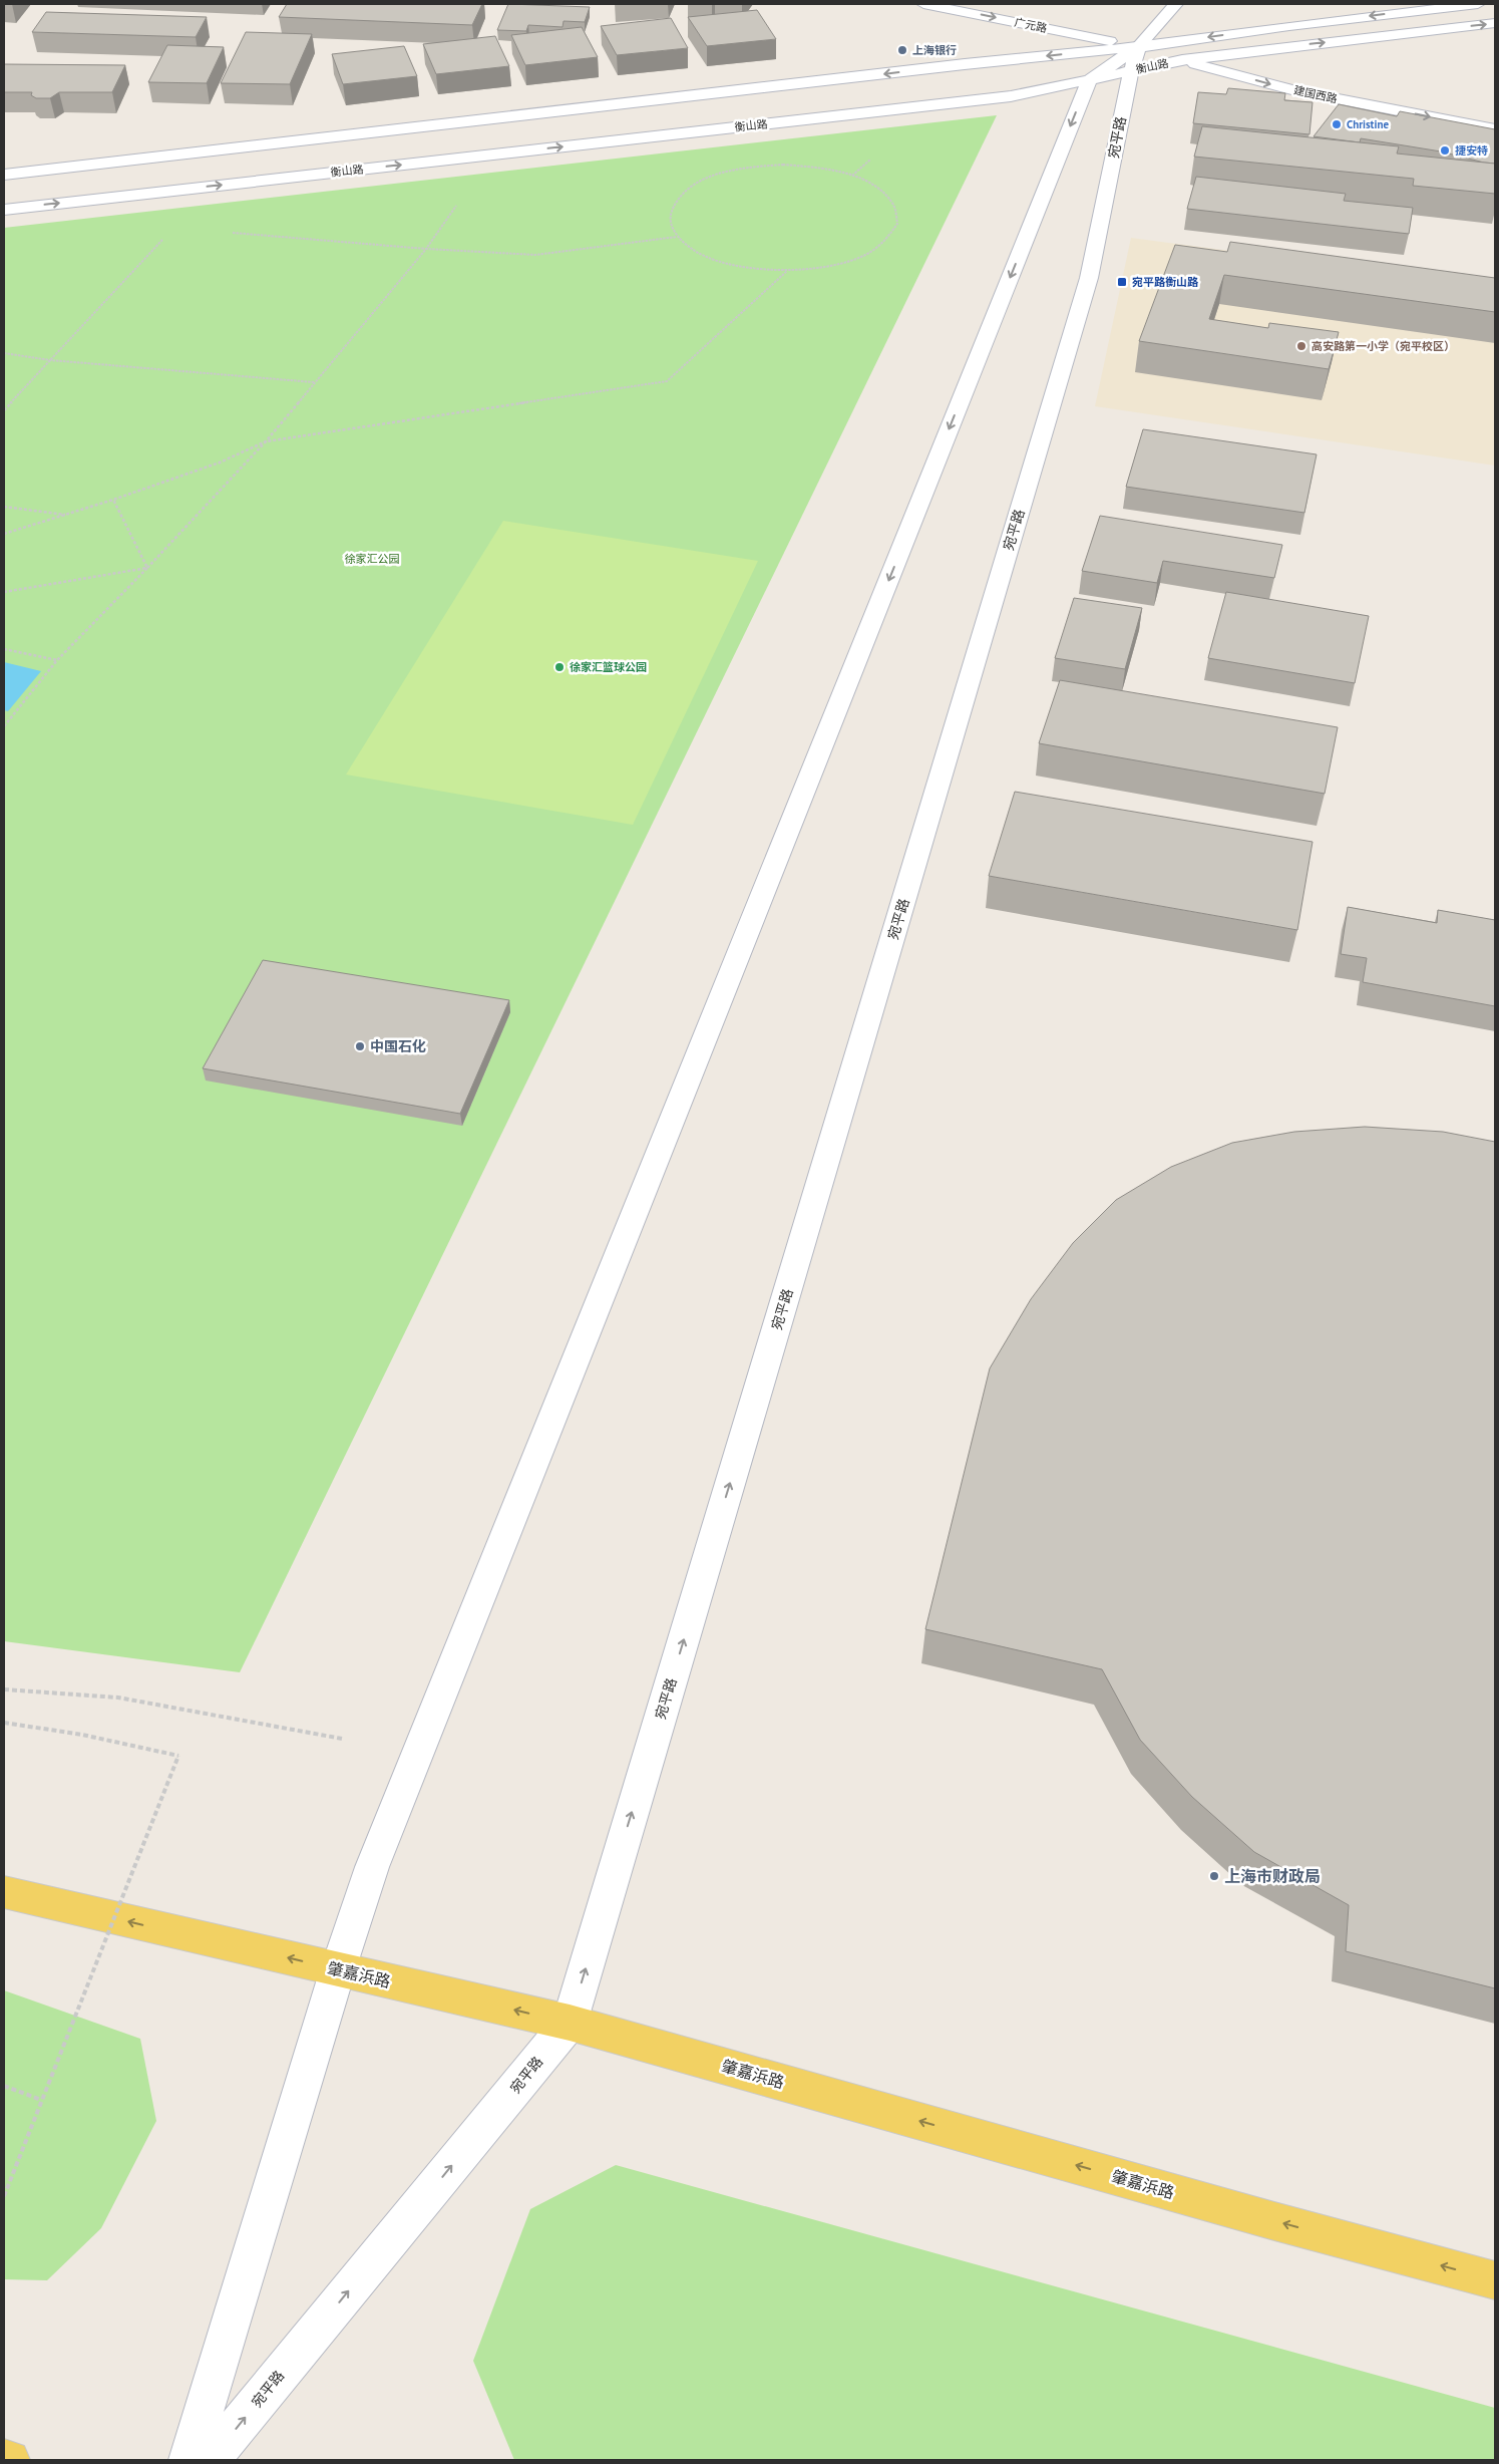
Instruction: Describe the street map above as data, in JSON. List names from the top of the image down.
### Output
{
  "streets": {
    "main road": [
      "广元路",
      "衡山路",
      "建国西路",
      "宛平路",
      "肇嘉浜路"
    ]
  },
  "crossings": [
    ["广元路", "衡山路"],
    ["广元路", "建国西路"],
    ["广元路", "宛平路"],
    ["衡山路", "建国西路"],
    ["衡山路", "宛平路"],
    ["建国西路", "宛平路"],
    ["宛平路", "肇嘉浜路"]
  ],
  "one_way": ["广元路", "建国西路", "肇嘉浜路"],
  "parks": ["徐家汇公园"],
  "places": {
    "other": [
      "上海银行",
      "Christine",
      "捷安特",
      "高安路第一小学（宛平校区）",
      "徐家汇篮球公园",
      "中国石化",
      "上海市财政局"
    ],
    "transit": ["宛平路衡山路"]
  }
}
